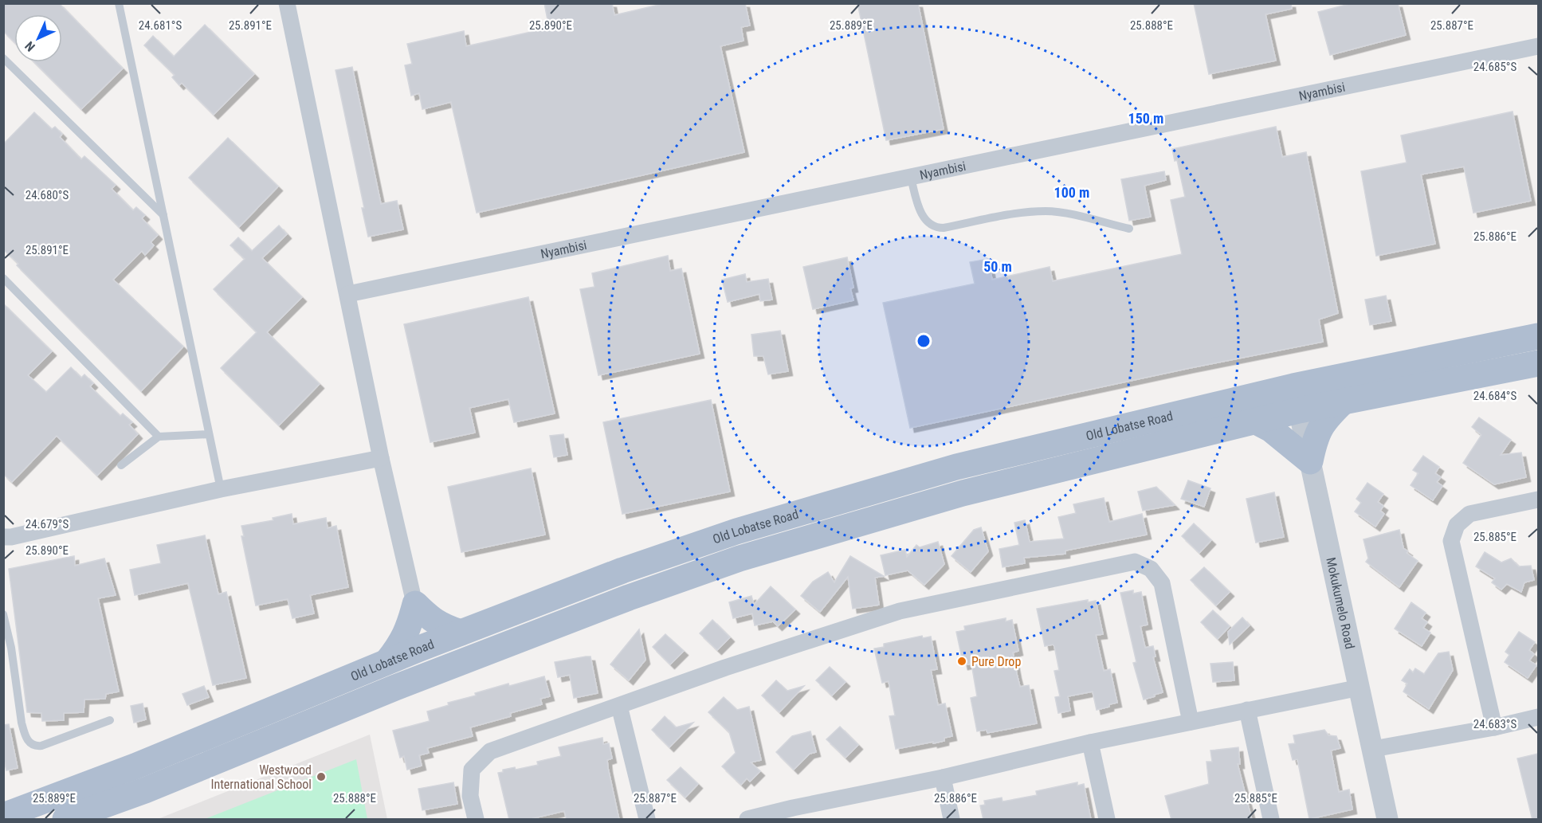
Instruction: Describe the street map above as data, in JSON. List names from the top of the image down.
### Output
{
  "streets": {
    "main road": ["Old Lobatse Road"],
    "street": ["Nyambisi", "Mokukumelo Road"]
  },
  "crossings": [
    ["Old Lobatse Road", "Mokukumelo Road"]
  ],
  "places": ["Pure Drop", "Westwood International School"],
  "north": "bottom left",
  "coordinates": [
    "24.681°S",
    "25.891°E",
    "25.890°E",
    "25.889°E",
    "25.888°E",
    "25.887°E",
    "24.685°S",
    "24.680°S",
    "25.886°E",
    "24.684°S",
    "24.679°S",
    "25.885°E",
    "24.683°S"
  ],
  "rings": ["150 m", "100 m", "50 m"]
}
